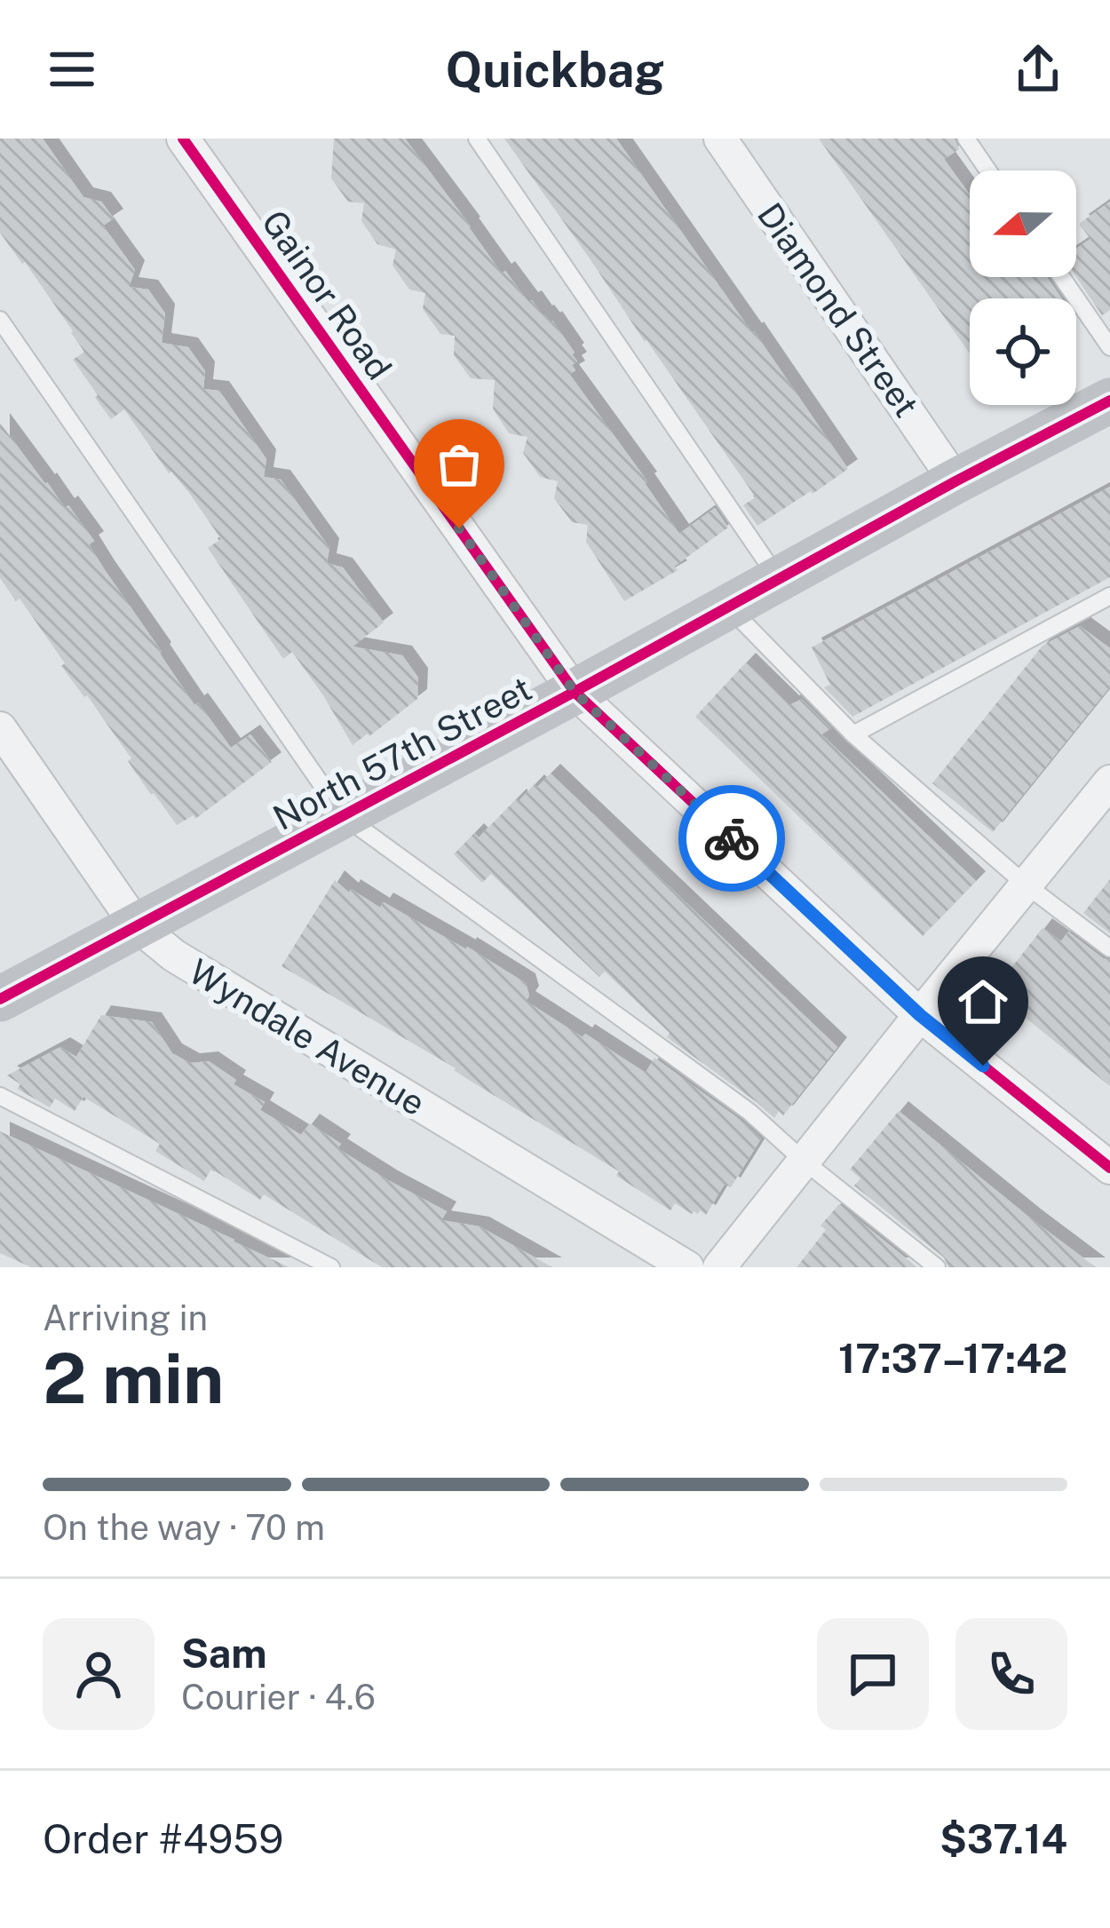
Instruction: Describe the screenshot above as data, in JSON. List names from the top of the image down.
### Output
{
  "streets": {
    "street": [
      "Gainor Road",
      "Diamond Street",
      "North 57th Street",
      "Wyndale Avenue"
    ]
  },
  "crossings": [
    ["Gainor Road", "North 57th Street"],
    ["Diamond Street", "North 57th Street"],
    ["North 57th Street", "Wyndale Avenue"]
  ],
  "north": "left",
  "page": {
    "header": "Quickbag",
    "heading": ["2 min", "Arriving in", "17:37–17:42"],
    "panel": [
      "Sam",
      "Courier · 4.6",
      "Order #4959",
      "$37.14"
    ],
    "bar": "On the way · 70 m"
  }
}
